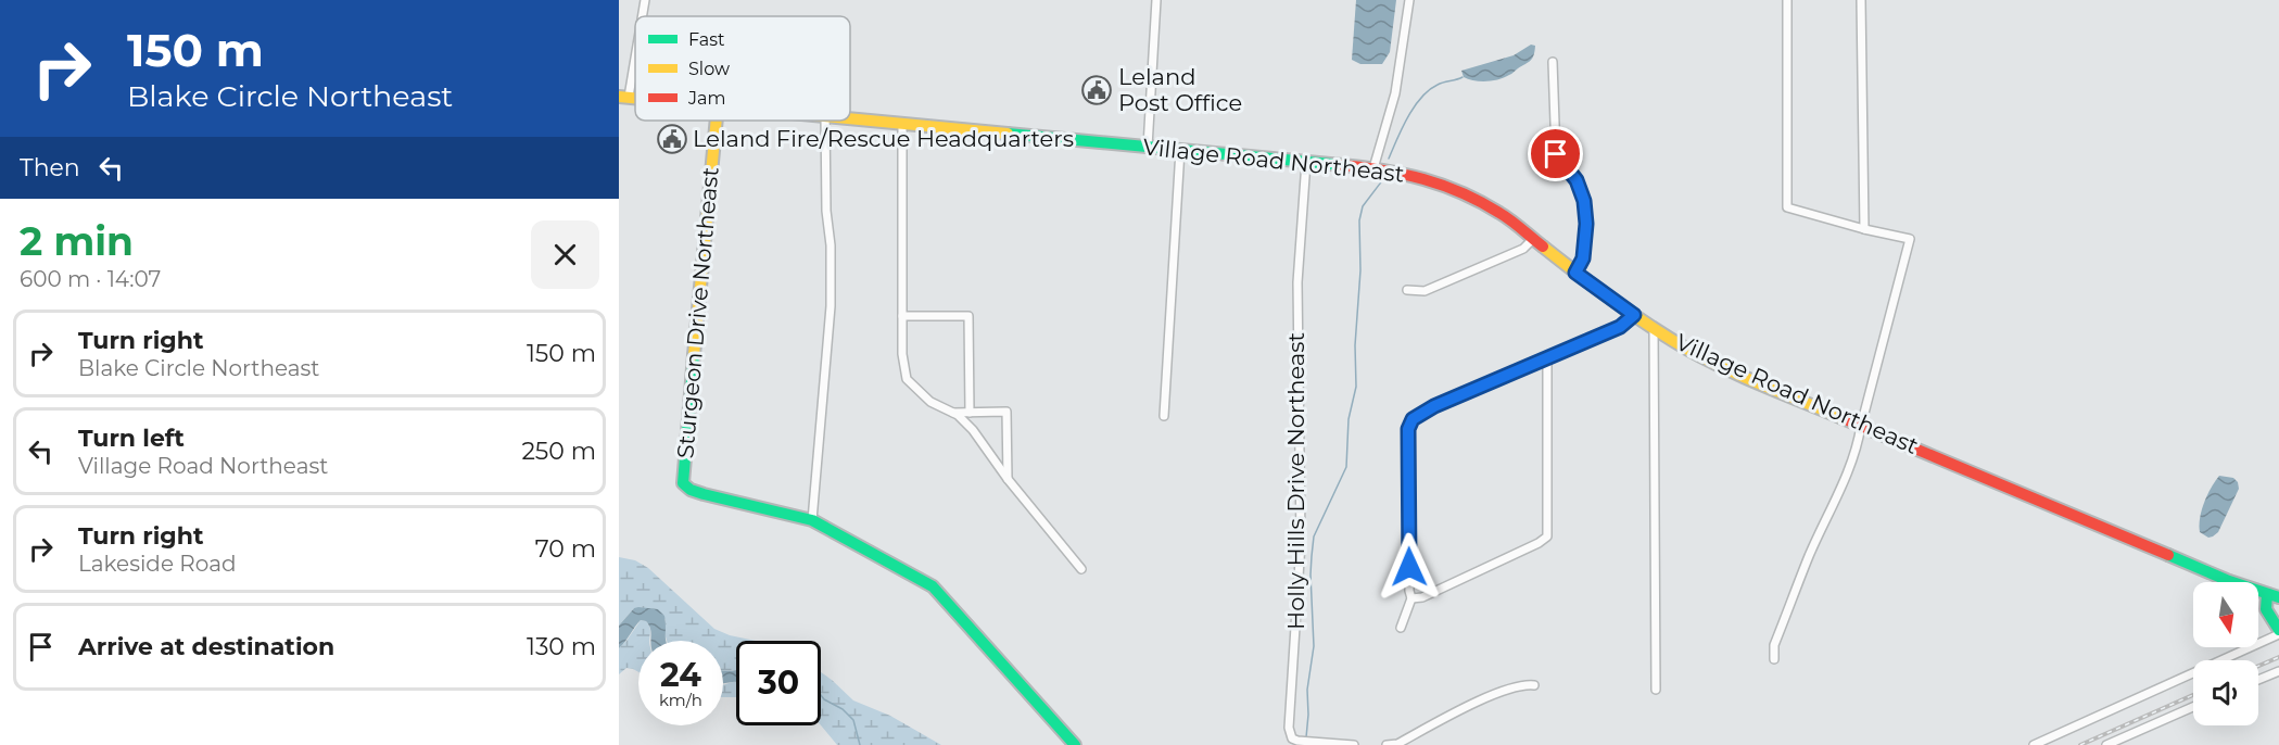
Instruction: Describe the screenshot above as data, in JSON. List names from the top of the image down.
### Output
{
  "streets": {
    "main road": ["Village Road Northeast", "Sturgeon Drive Northeast"],
    "street": ["Holly Hills Drive Northeast"]
  },
  "crossings": [
    ["Village Road Northeast", "Holly Hills Drive Northeast"]
  ],
  "places": {
    "public building": ["Leland Post Office", "Leland Fire/Rescue Headquarters"]
  },
  "legend": ["Fast", "Slow", "Jam"],
  "north": "bottom",
  "page": {
    "turn": ["150 m", "Blake Circle Northeast"],
    "then": "Then",
    "heading": ["2 min", "600 m · 14:07"],
    "list": [
      {
        "name": "Turn right",
        "note": "Blake Circle Northeast",
        "value": "150 m"
      },
      {
        "name": "Turn left",
        "note": "Village Road Northeast",
        "value": "250 m"
      },
      {
        "name": "Turn right",
        "note": "Lakeside Road",
        "value": "70 m"
      },
      {
        "name": "Arrive at destination",
        "value": "130 m"
      }
    ],
    "speed": "24 km/h",
    "limit": "30"
  }
}
